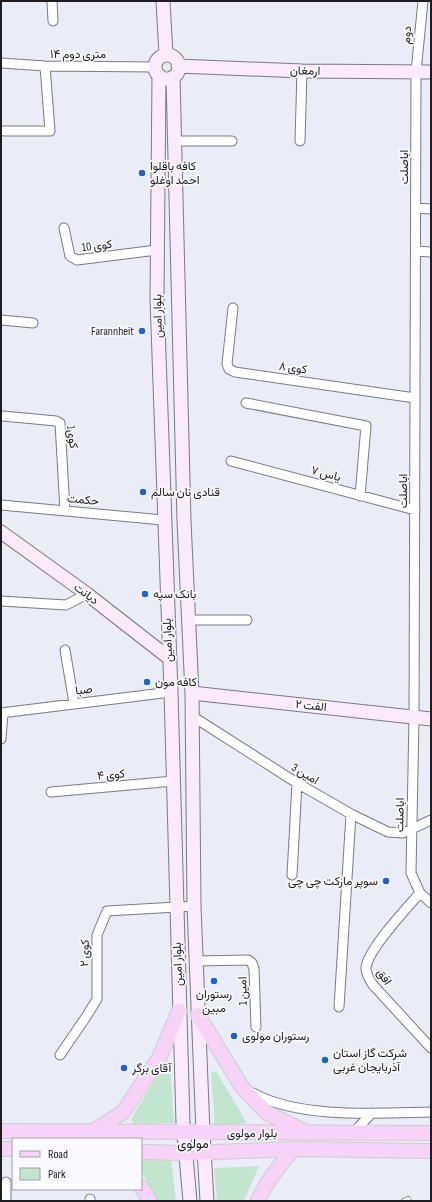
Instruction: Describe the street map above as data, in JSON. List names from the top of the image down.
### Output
{
  "streets": {
    "main road": [
      "ارمغان",
      "بلوار امین",
      "دیانت",
      "الفت ۲",
      "بلوار مولوی"
    ],
    "street": [
      "دوم",
      "۱۴ متری دوم",
      "اباصلت",
      "کوی 10",
      "کوی ۸",
      "کوی1",
      "یاس ۷",
      "حکمت",
      "صبا",
      "امین 3",
      "کوی ۴",
      "کوی ۲",
      "افق",
      "امین 1"
    ]
  },
  "crossings": [
    ["دوم", "ارمغان"],
    ["دوم", "اباصلت"],
    ["۱۴ متری دوم", "ارمغان"],
    ["۱۴ متری دوم", "بلوار امین"],
    ["ارمغان", "اباصلت"],
    ["ارمغان", "بلوار امین"],
    ["اباصلت", "کوی ۸"],
    ["اباصلت", "یاس ۷"],
    ["اباصلت", "الفت ۲"],
    ["اباصلت", "امین 3"],
    ["اباصلت", "افق"],
    ["کوی 10", "بلوار امین"],
    ["بلوار امین", "حکمت"],
    ["بلوار امین", "دیانت"],
    ["بلوار امین", "صبا"],
    ["بلوار امین", "الفت ۲"],
    ["بلوار امین", "امین 3"],
    ["بلوار امین", "کوی ۴"],
    ["بلوار امین", "کوی ۲"],
    ["بلوار امین", "امین 1"],
    ["بلوار امین", "بلوار مولوی"],
    ["کوی1", "حکمت"]
  ],
  "districts": ["مولوی"],
  "places": [
    "کافه باقلوا احمد اوغلو",
    "Farannheit",
    "قنادی نان سالم",
    "بانک سپه",
    "کافه مون",
    "سوپر مارکت چی چی",
    "رستوران مبین",
    "رستوران مولوی",
    "شرکت گاز استان آذربایجان غربی",
    "آقاى برگر"
  ],
  "legend": ["Road", "Park"]
}
